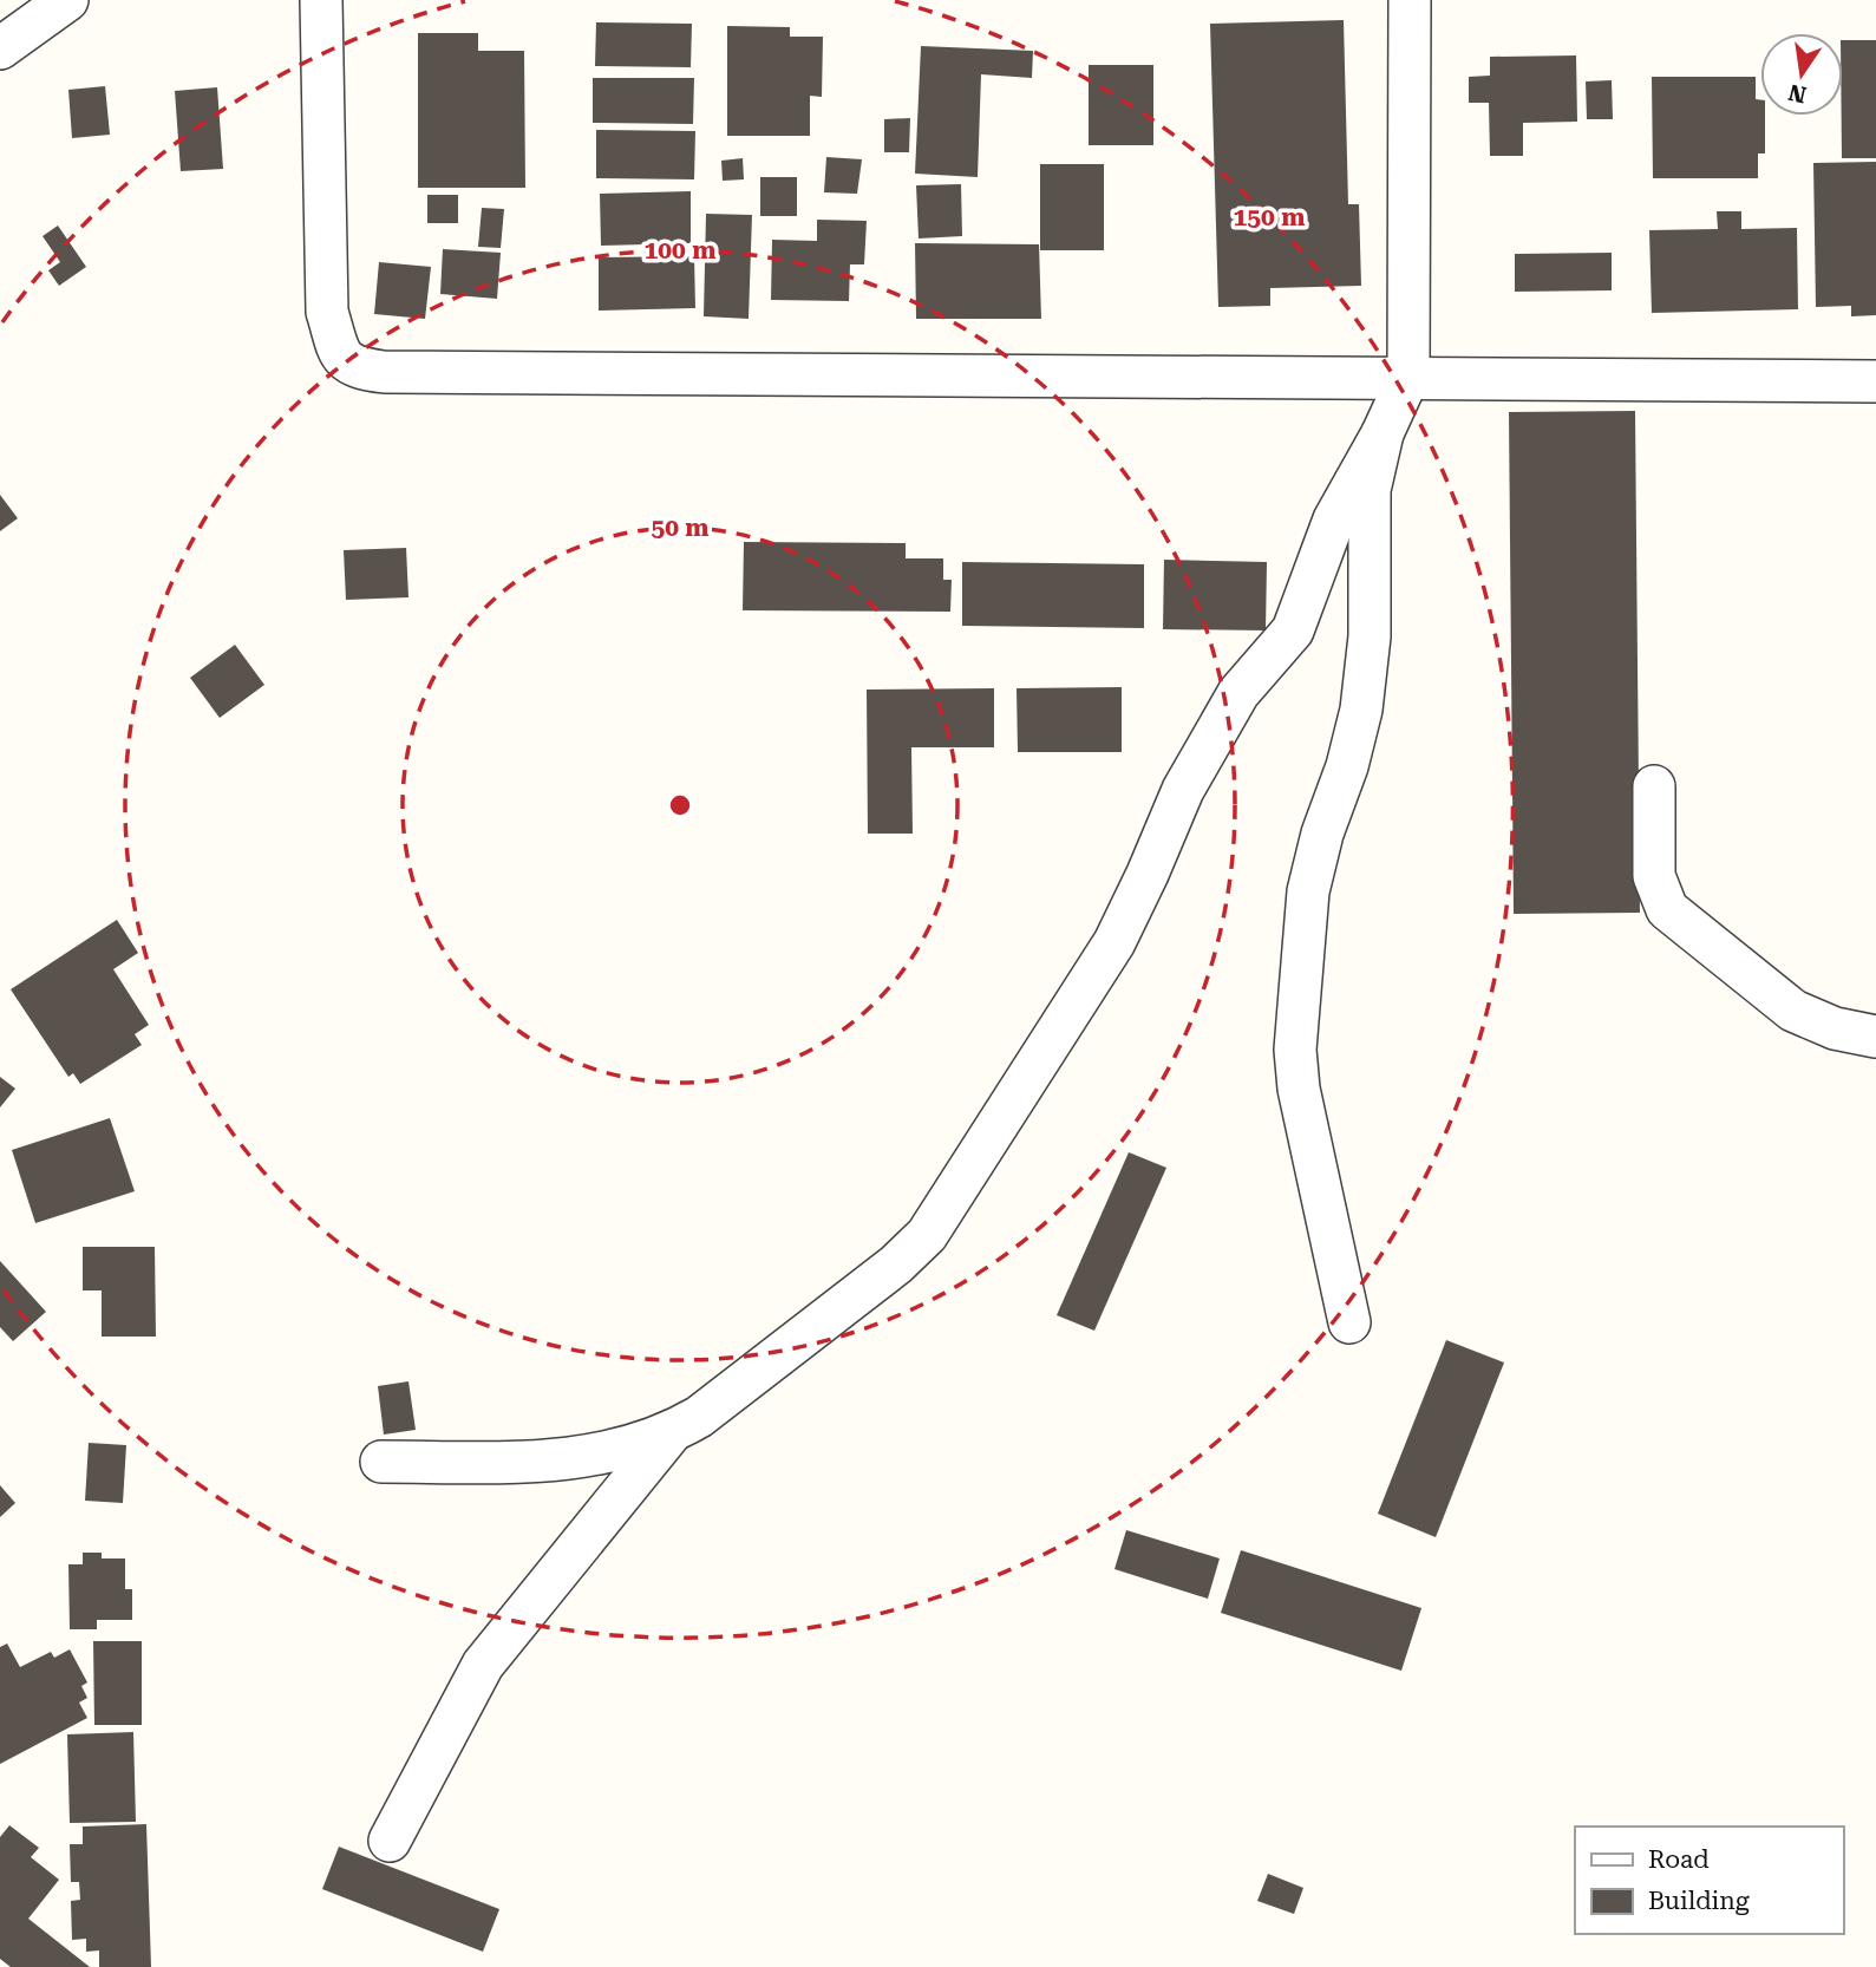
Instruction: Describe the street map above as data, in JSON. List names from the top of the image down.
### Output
{
  "legend": ["Road", "Building"],
  "north": "bottom",
  "rings": ["150 m", "100 m", "50 m"]
}
